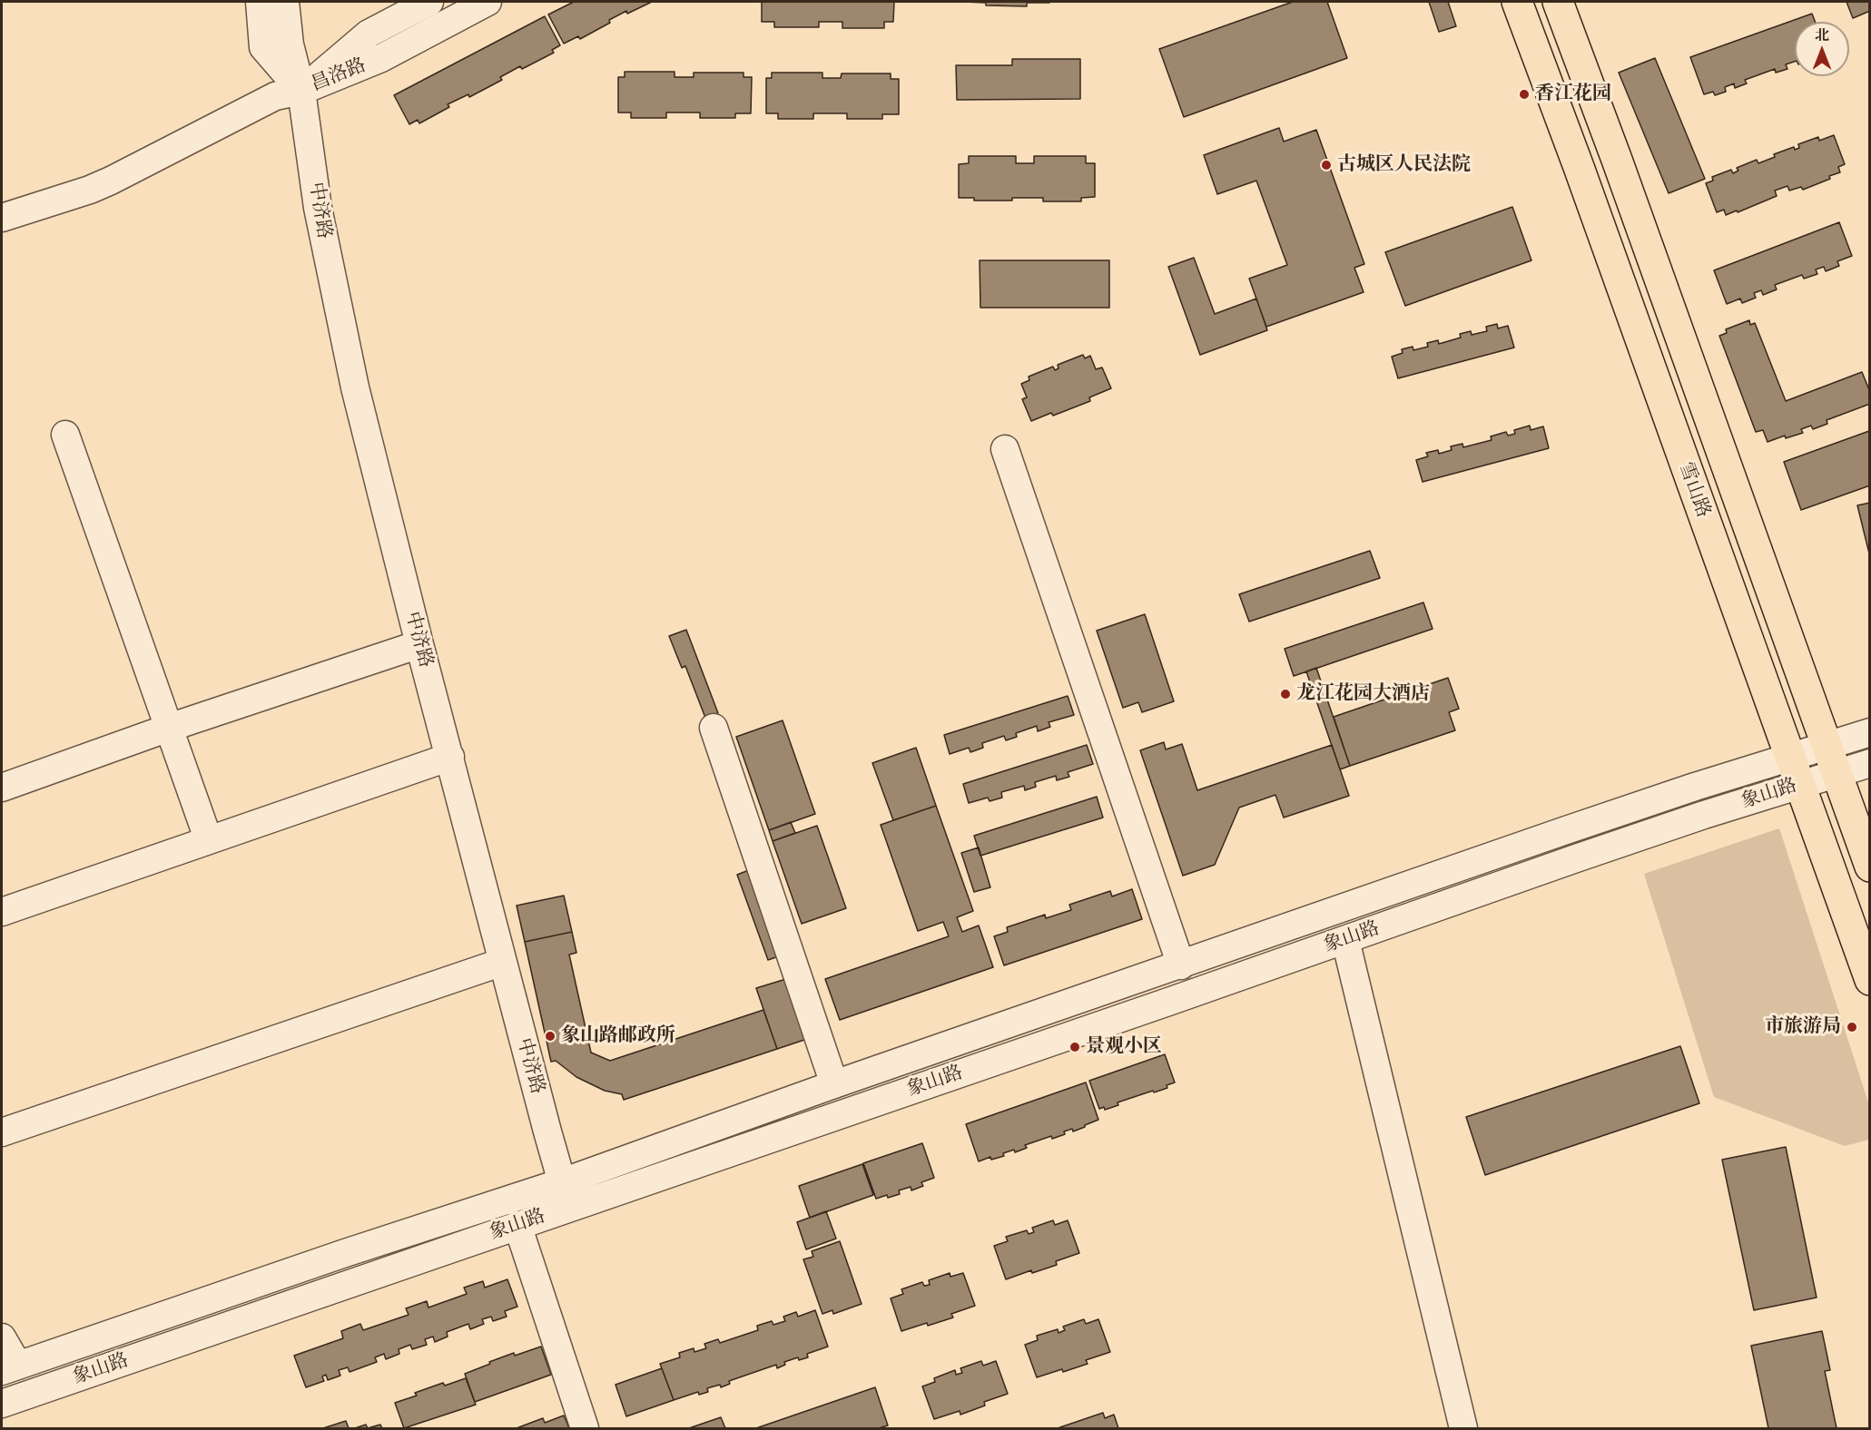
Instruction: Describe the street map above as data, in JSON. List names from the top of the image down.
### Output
{
  "streets": {
    "main road": ["雪山路"],
    "street": ["昌洛路", "中济路", "象山路"]
  },
  "crossings": [
    ["昌洛路", "中济路"],
    ["中济路", "象山路"],
    ["雪山路", "象山路"]
  ],
  "places": [
    "香江花园",
    "古城区人民法院",
    "龙江花园大酒店",
    "市旅游局",
    "象山路邮政所",
    "景观小区"
  ],
  "north": "top"
}
